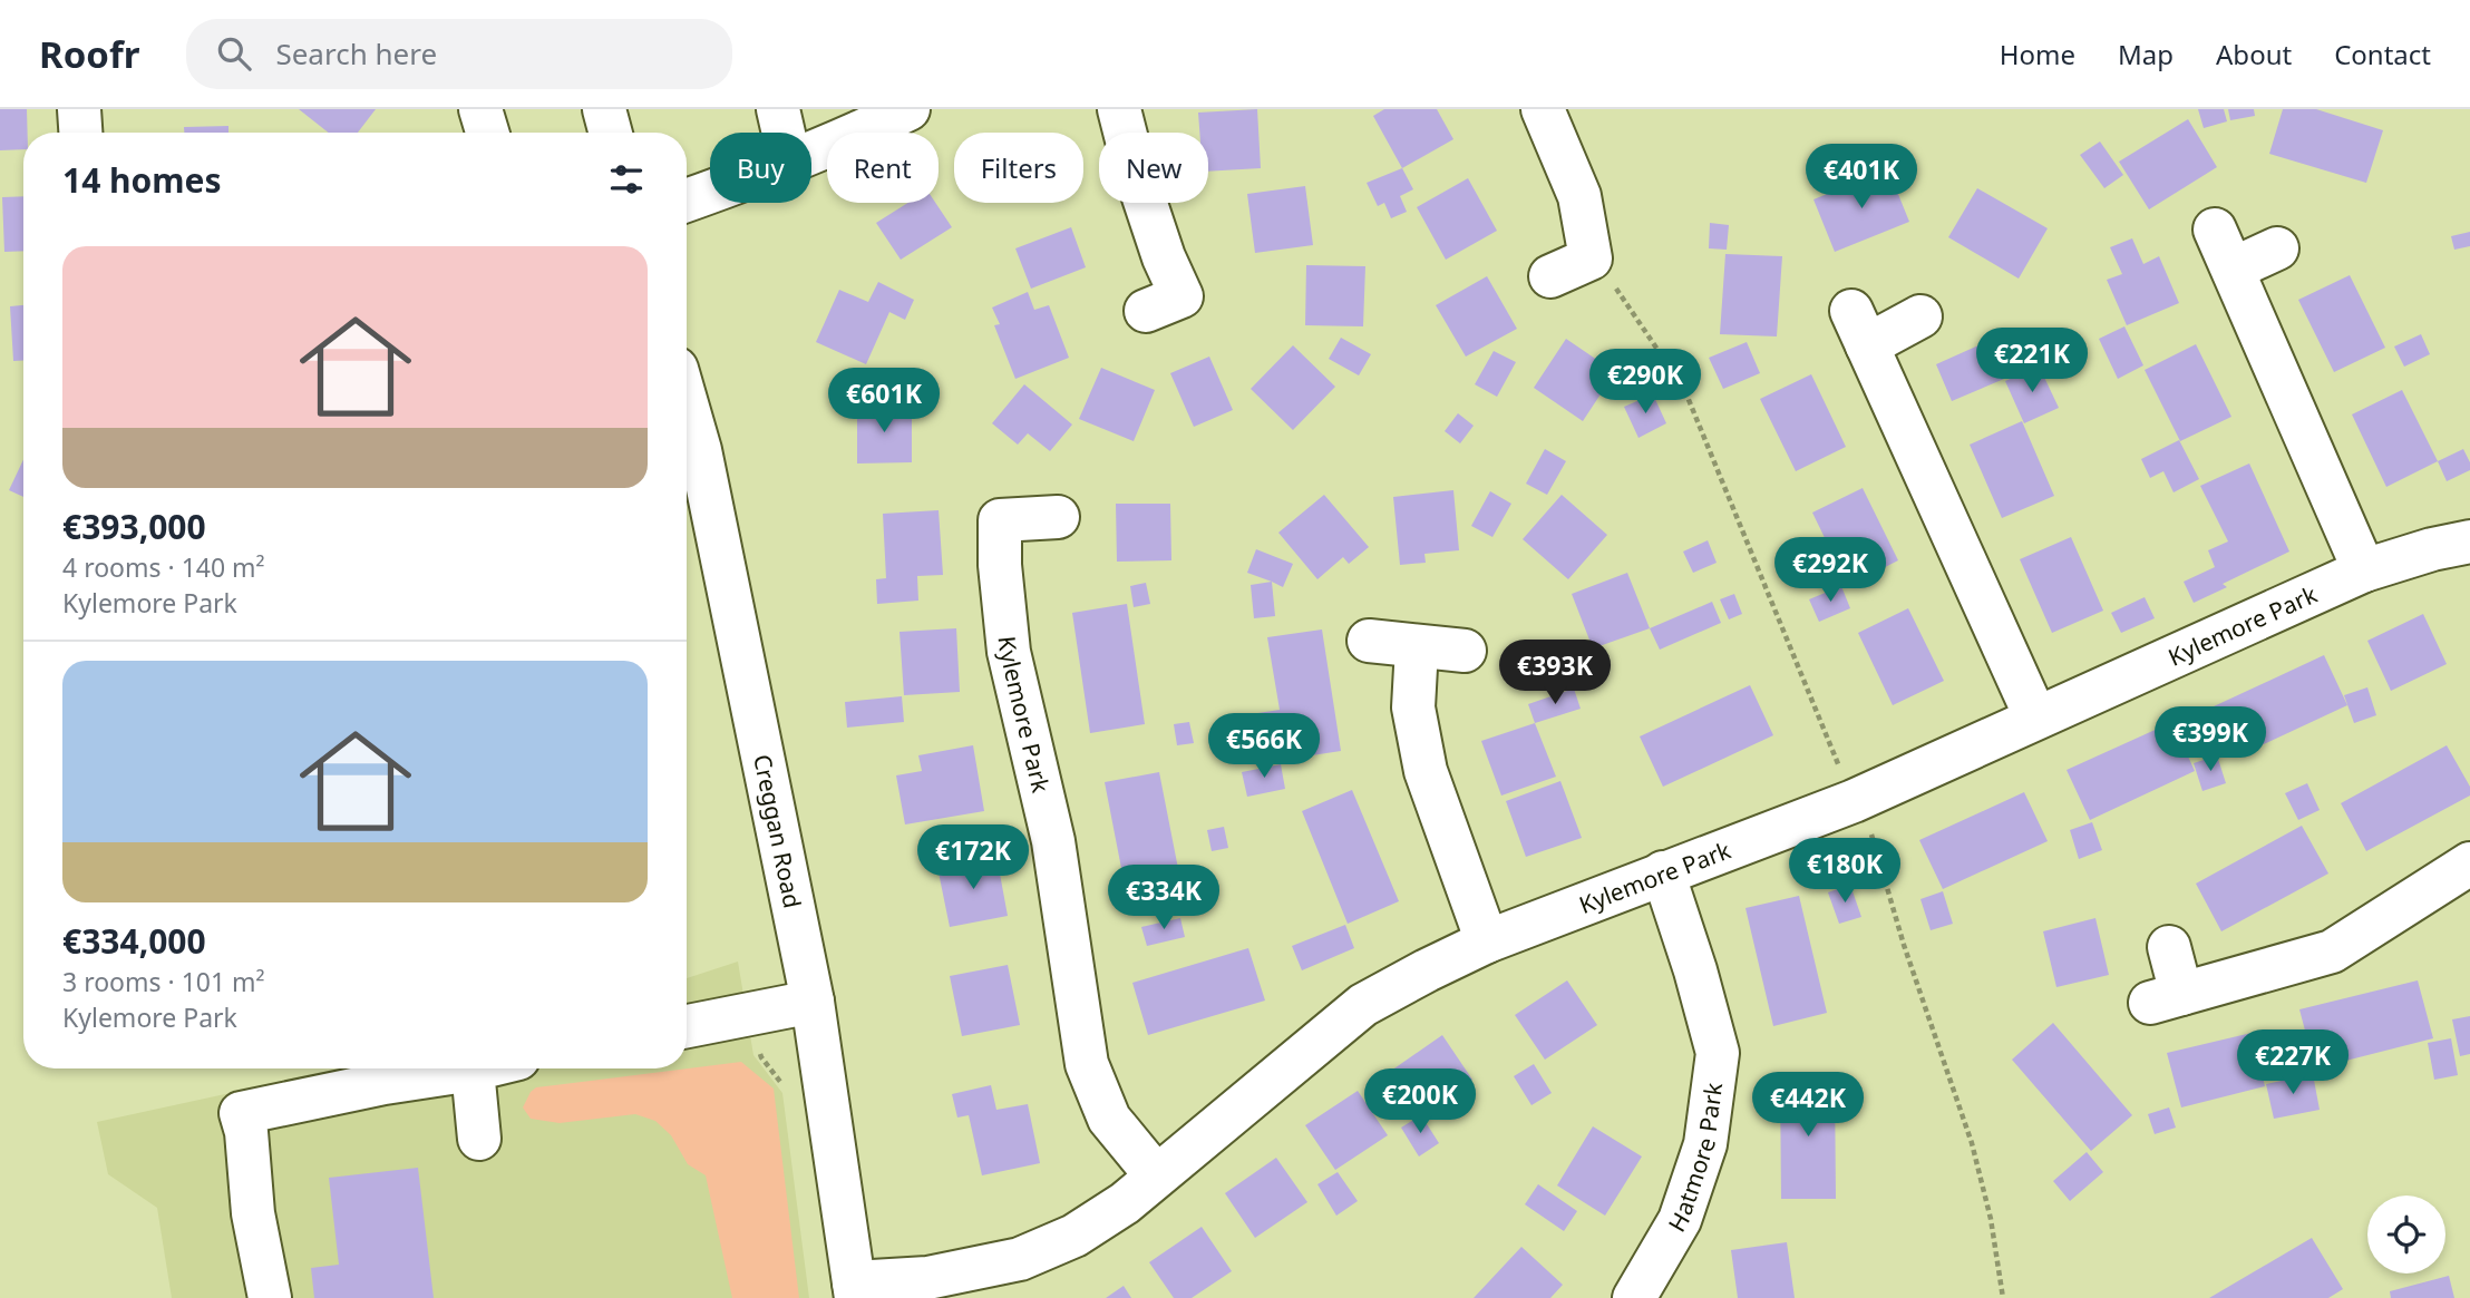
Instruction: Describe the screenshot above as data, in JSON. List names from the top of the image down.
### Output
{
  "streets": {
    "street": ["Kylemore Park", "Creggan Road", "Hatmore Park"]
  },
  "crossings": [
    ["Kylemore Park", "Creggan Road"],
    ["Kylemore Park", "Hatmore Park"]
  ],
  "page": {
    "header": "Roofr",
    "search": "Search here",
    "nav": [
      "Home",
      "Map",
      "About",
      "Contact"
    ],
    "chip": [
      "Buy",
      "Rent",
      "Filters",
      "New"
    ],
    "heading": "14 homes",
    "price": [
      "€401K",
      "€221K",
      "€290K",
      "€601K",
      "€292K",
      "€393K",
      "€399K",
      "€566K",
      "€172K",
      "€180K",
      "€334K",
      "€227K",
      "€200K",
      "€442K"
    ],
    "list": [
      {
        "name": "€393,000",
        "note": "4 rooms · 140 m² · Kylemore Park"
      },
      {
        "name": "€334,000",
        "note": "3 rooms · 101 m² · Kylemore Park"
      }
    ]
  }
}
